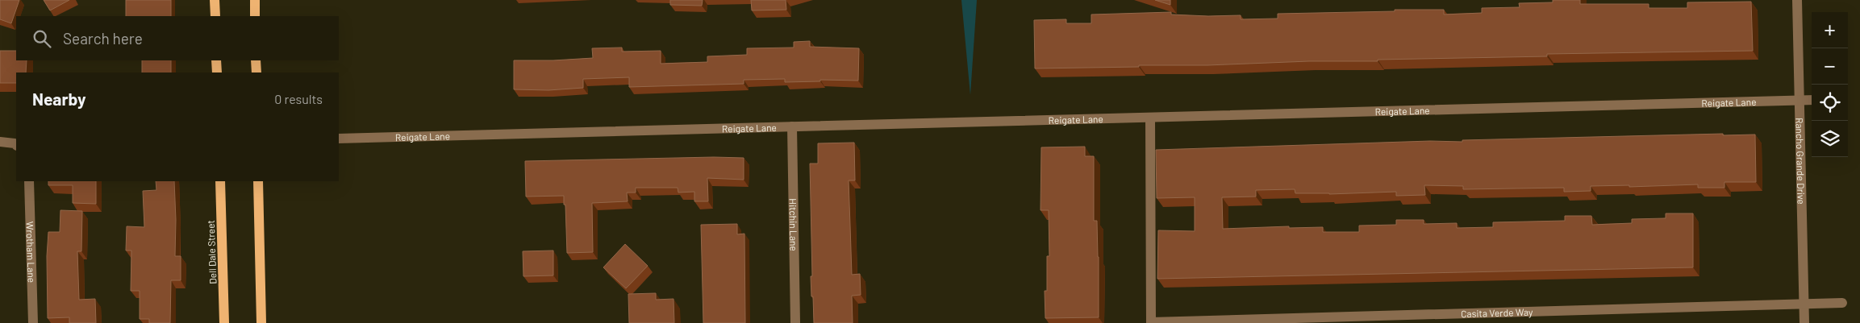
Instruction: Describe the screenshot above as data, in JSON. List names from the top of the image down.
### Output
{
  "streets": {
    "main road": ["Dell Dale Street"],
    "street": [
      "Reigate Lane",
      "Rancho Grande Drive",
      "Hitchin Lane",
      "Wrotham Lane",
      "Casita Verde Way"
    ]
  },
  "crossings": [
    ["Reigate Lane", "Rancho Grande Drive"],
    ["Reigate Lane", "Hitchin Lane"],
    ["Rancho Grande Drive", "Casita Verde Way"]
  ],
  "page": {
    "map_buttons": ["+", "−"],
    "search": "Search here",
    "heading": ["Nearby", "0 results"]
  }
}
